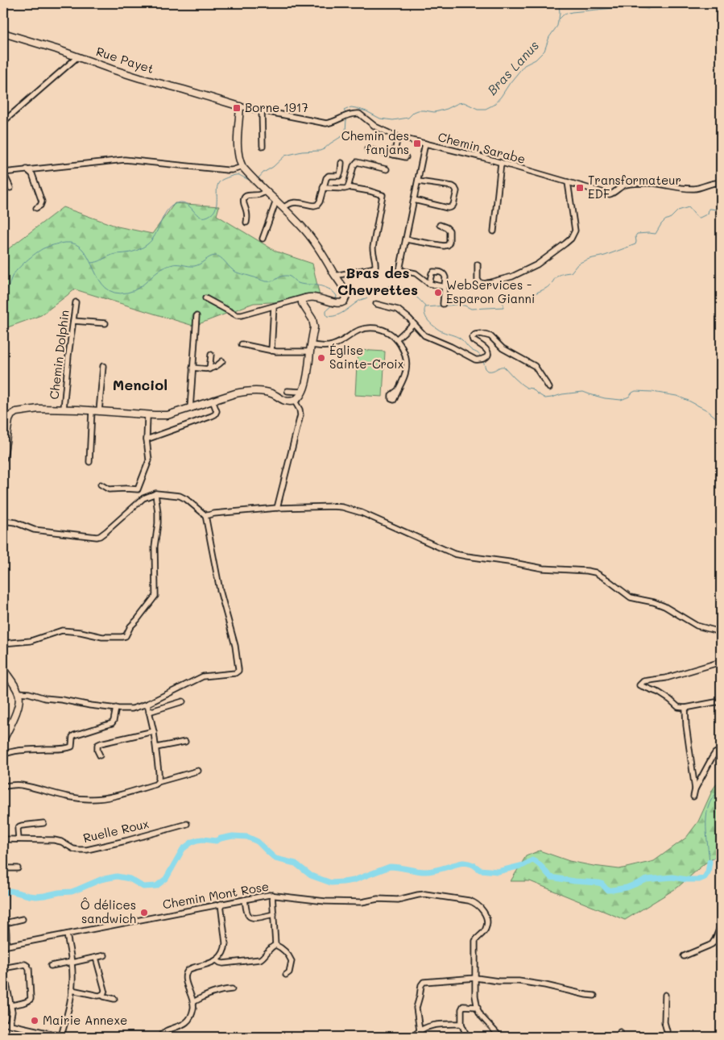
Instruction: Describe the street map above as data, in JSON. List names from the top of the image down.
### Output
{
  "streets": {
    "main road": ["Rue Payet"],
    "street": [
      "Chemin Sarabe",
      "Chemin Dolphin",
      "Ruelle Roux",
      "Chemin Mont Rose"
    ]
  },
  "crossings": [
    ["Rue Payet", "Chemin Sarabe"]
  ],
  "districts": ["Bras des Chevrettes", "Menciol"],
  "water": ["Bras Lanus"],
  "places": {
    "transit": ["Borne 1917", "Chemin des fanjans", "Transformateur EDF"],
    "other": [
      "WebServices - Esparon Gianni",
      "Église Sainte-Croix",
      "Ô délices sandwich",
      "Mairie Annexe"
    ]
  }
}
